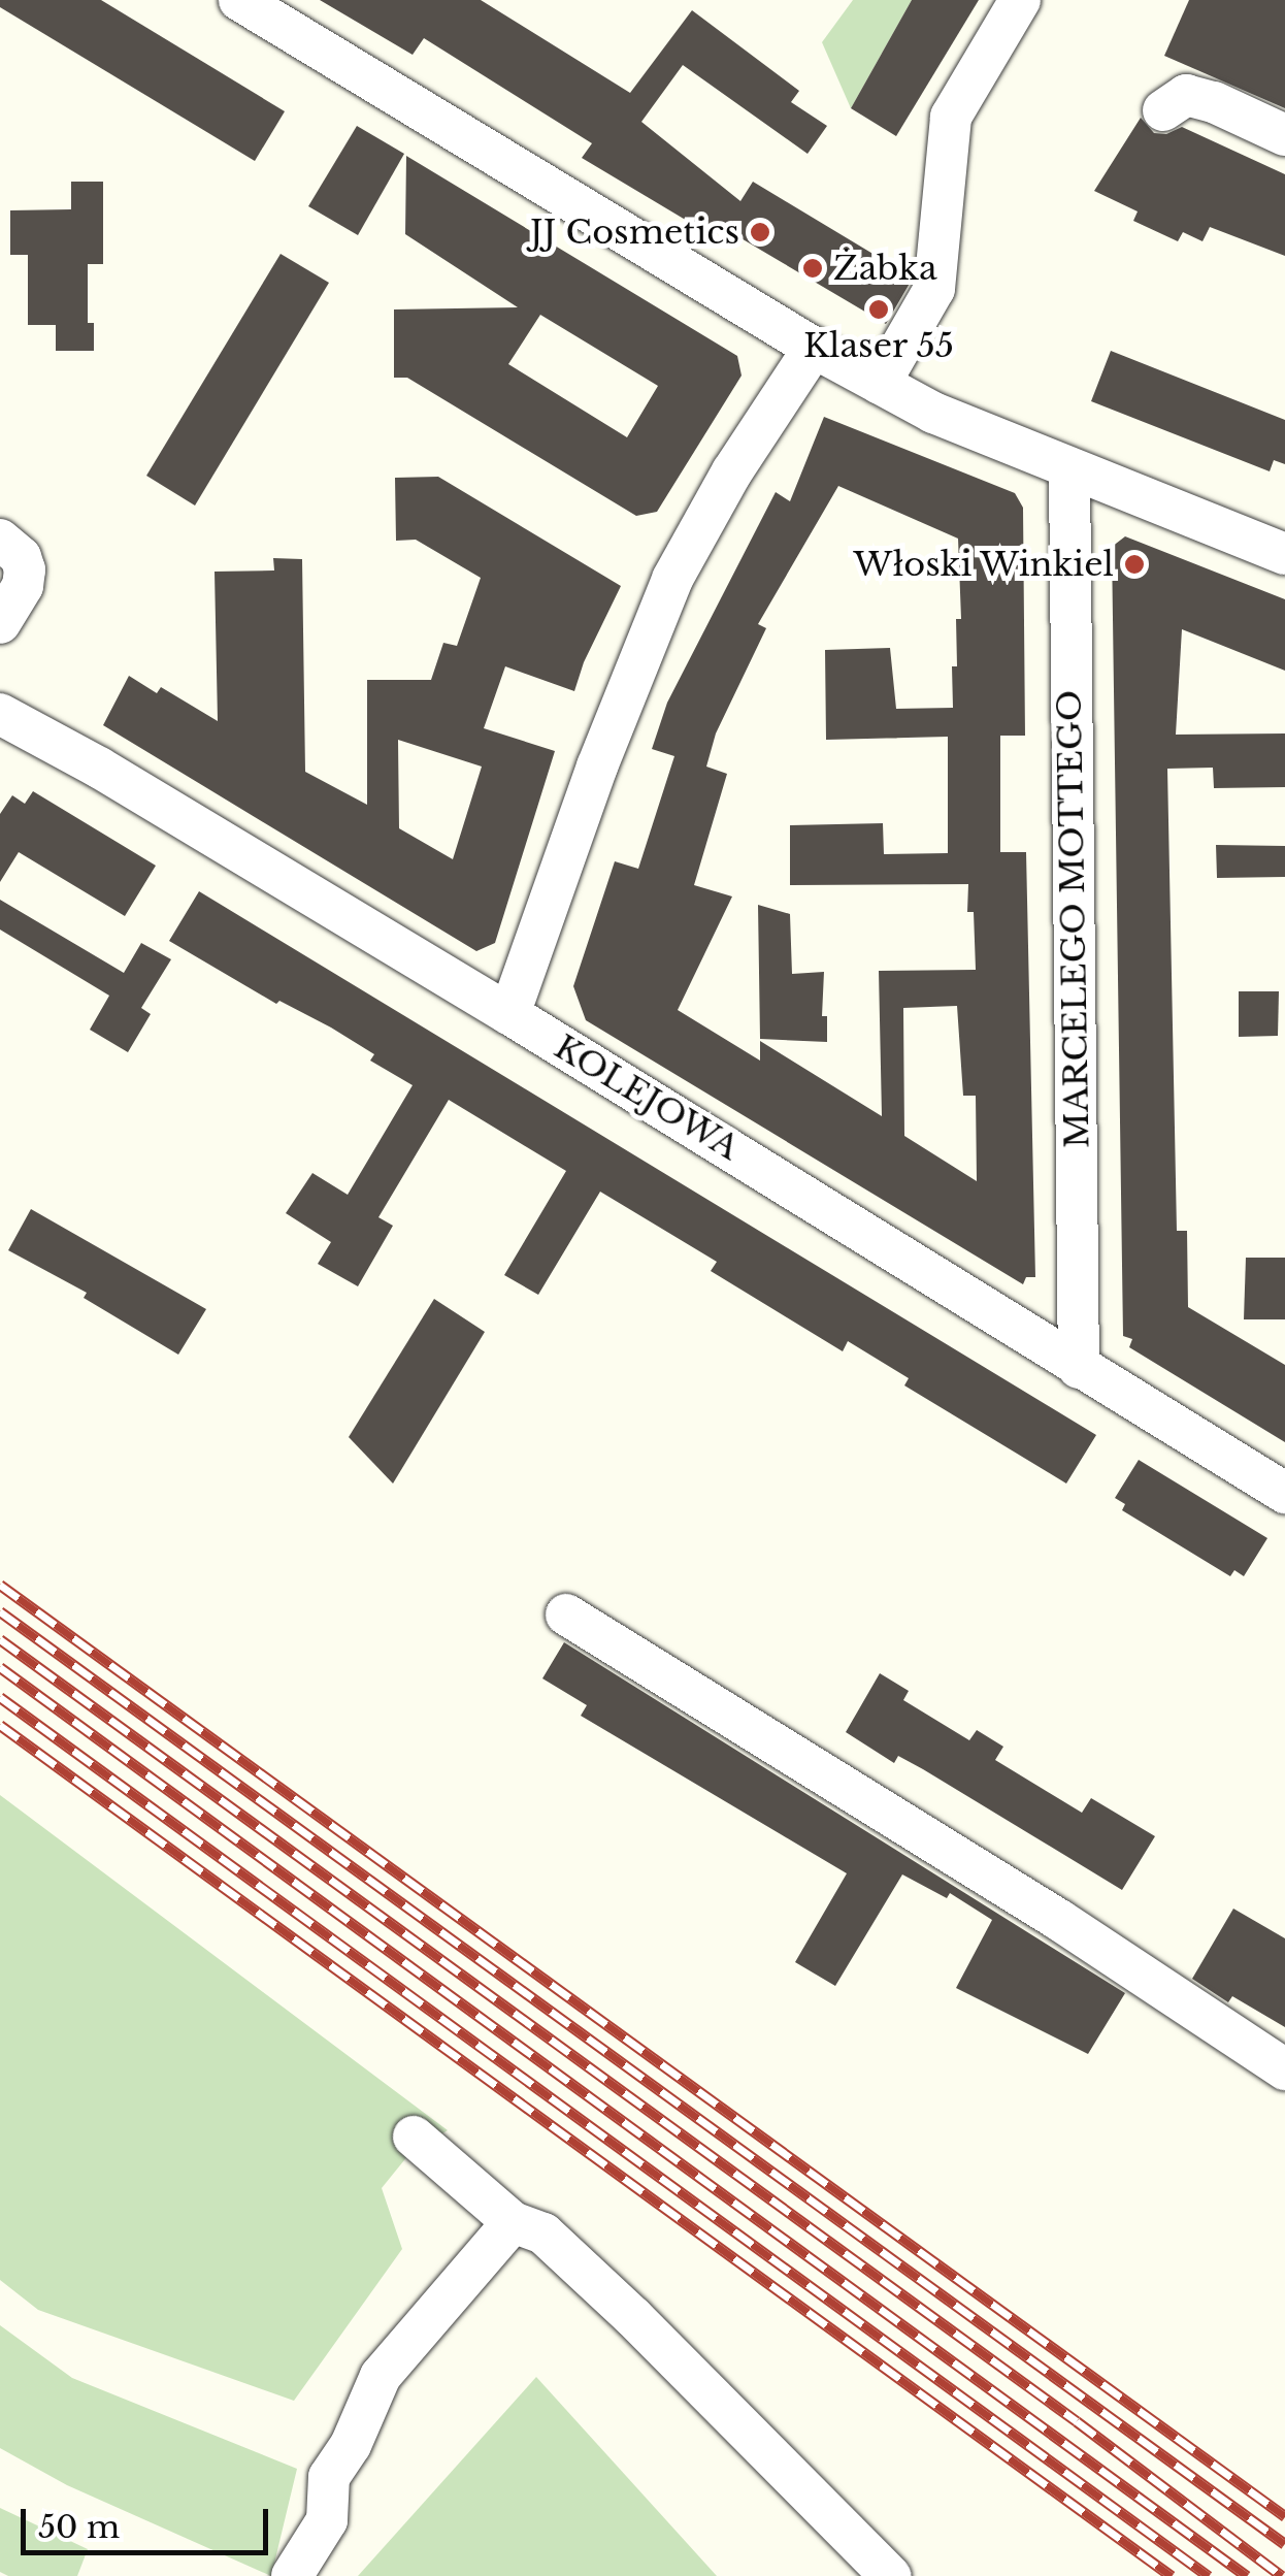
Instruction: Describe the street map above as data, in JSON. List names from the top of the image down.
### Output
{
  "streets": {
    "street": ["MARCELEGO MOTTEGO", "KOLEJOWA"]
  },
  "crossings": [
    ["MARCELEGO MOTTEGO", "KOLEJOWA"]
  ],
  "places": [
    "JJ Cosmetics",
    "Żabka",
    "Klaser 55",
    "Włoski Winkiel"
  ],
  "scale_bar": "50 m"
}
